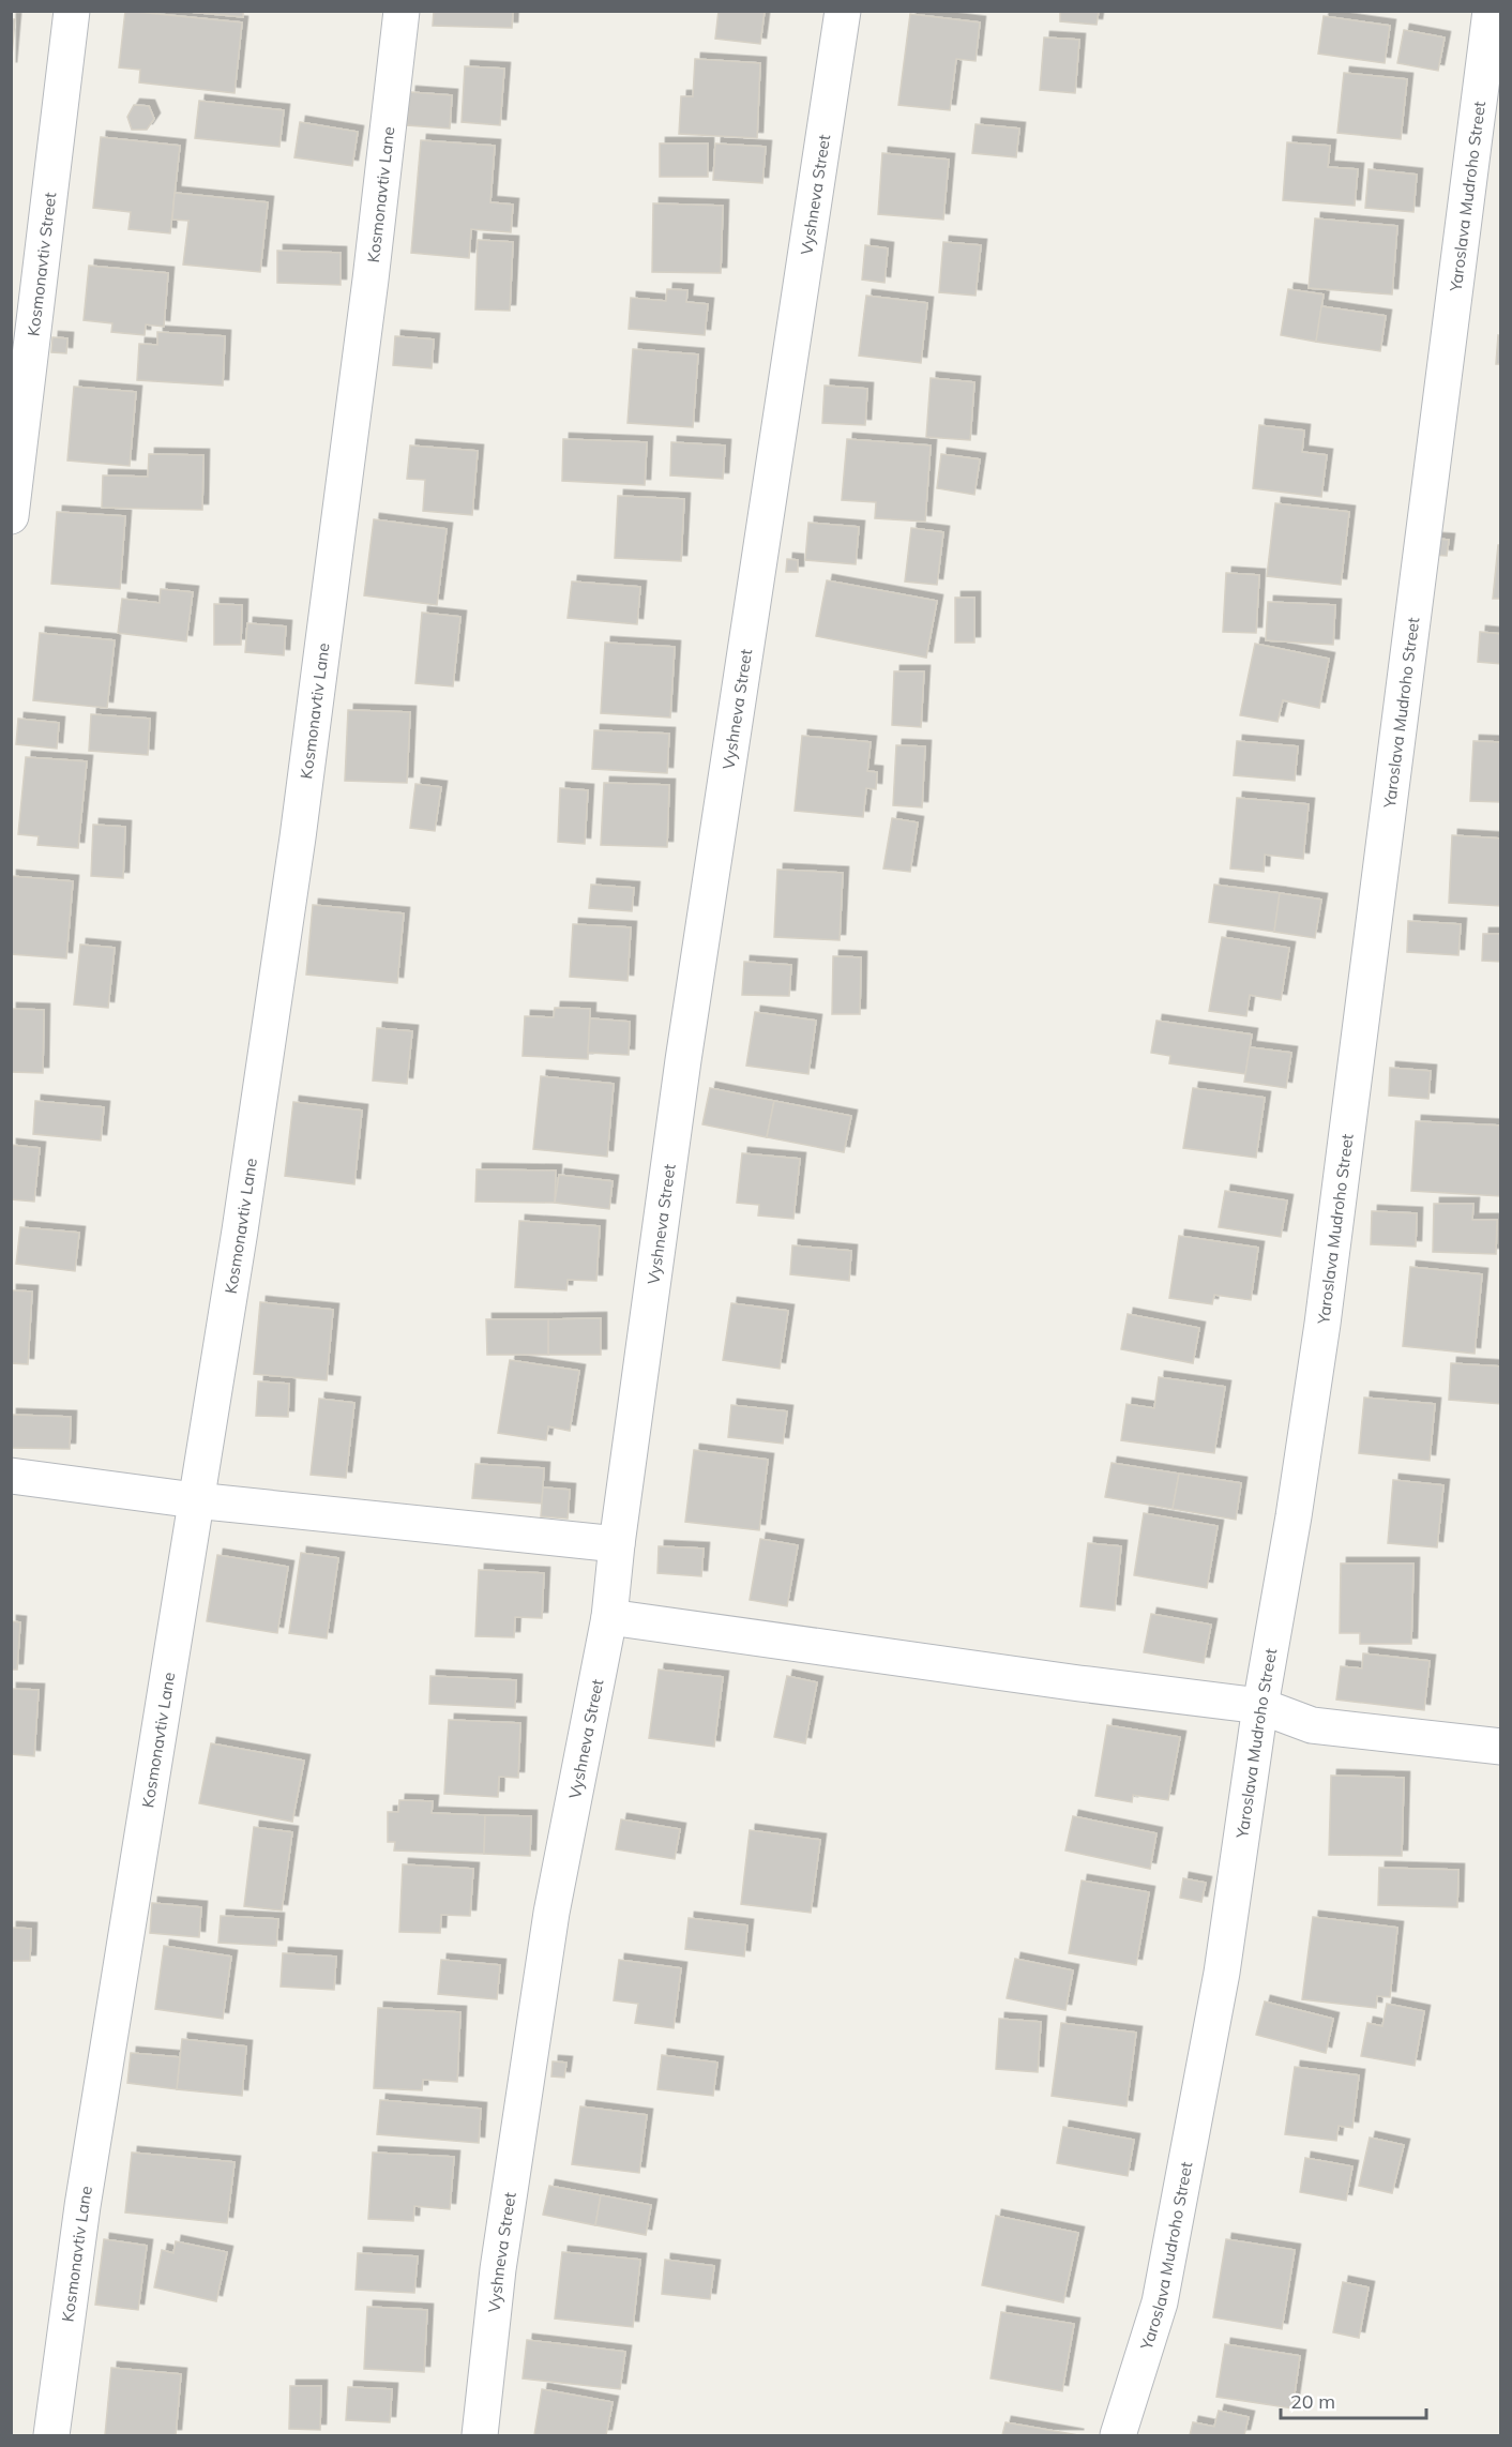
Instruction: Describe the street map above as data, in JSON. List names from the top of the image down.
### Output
{
  "streets": {
    "street": [
      "Kosmonavtiv Lane",
      "Vyshneva Street",
      "Yaroslava Mudroho Street",
      "Kosmonavtiv Street"
    ]
  },
  "scale_bar": "20 m"
}
